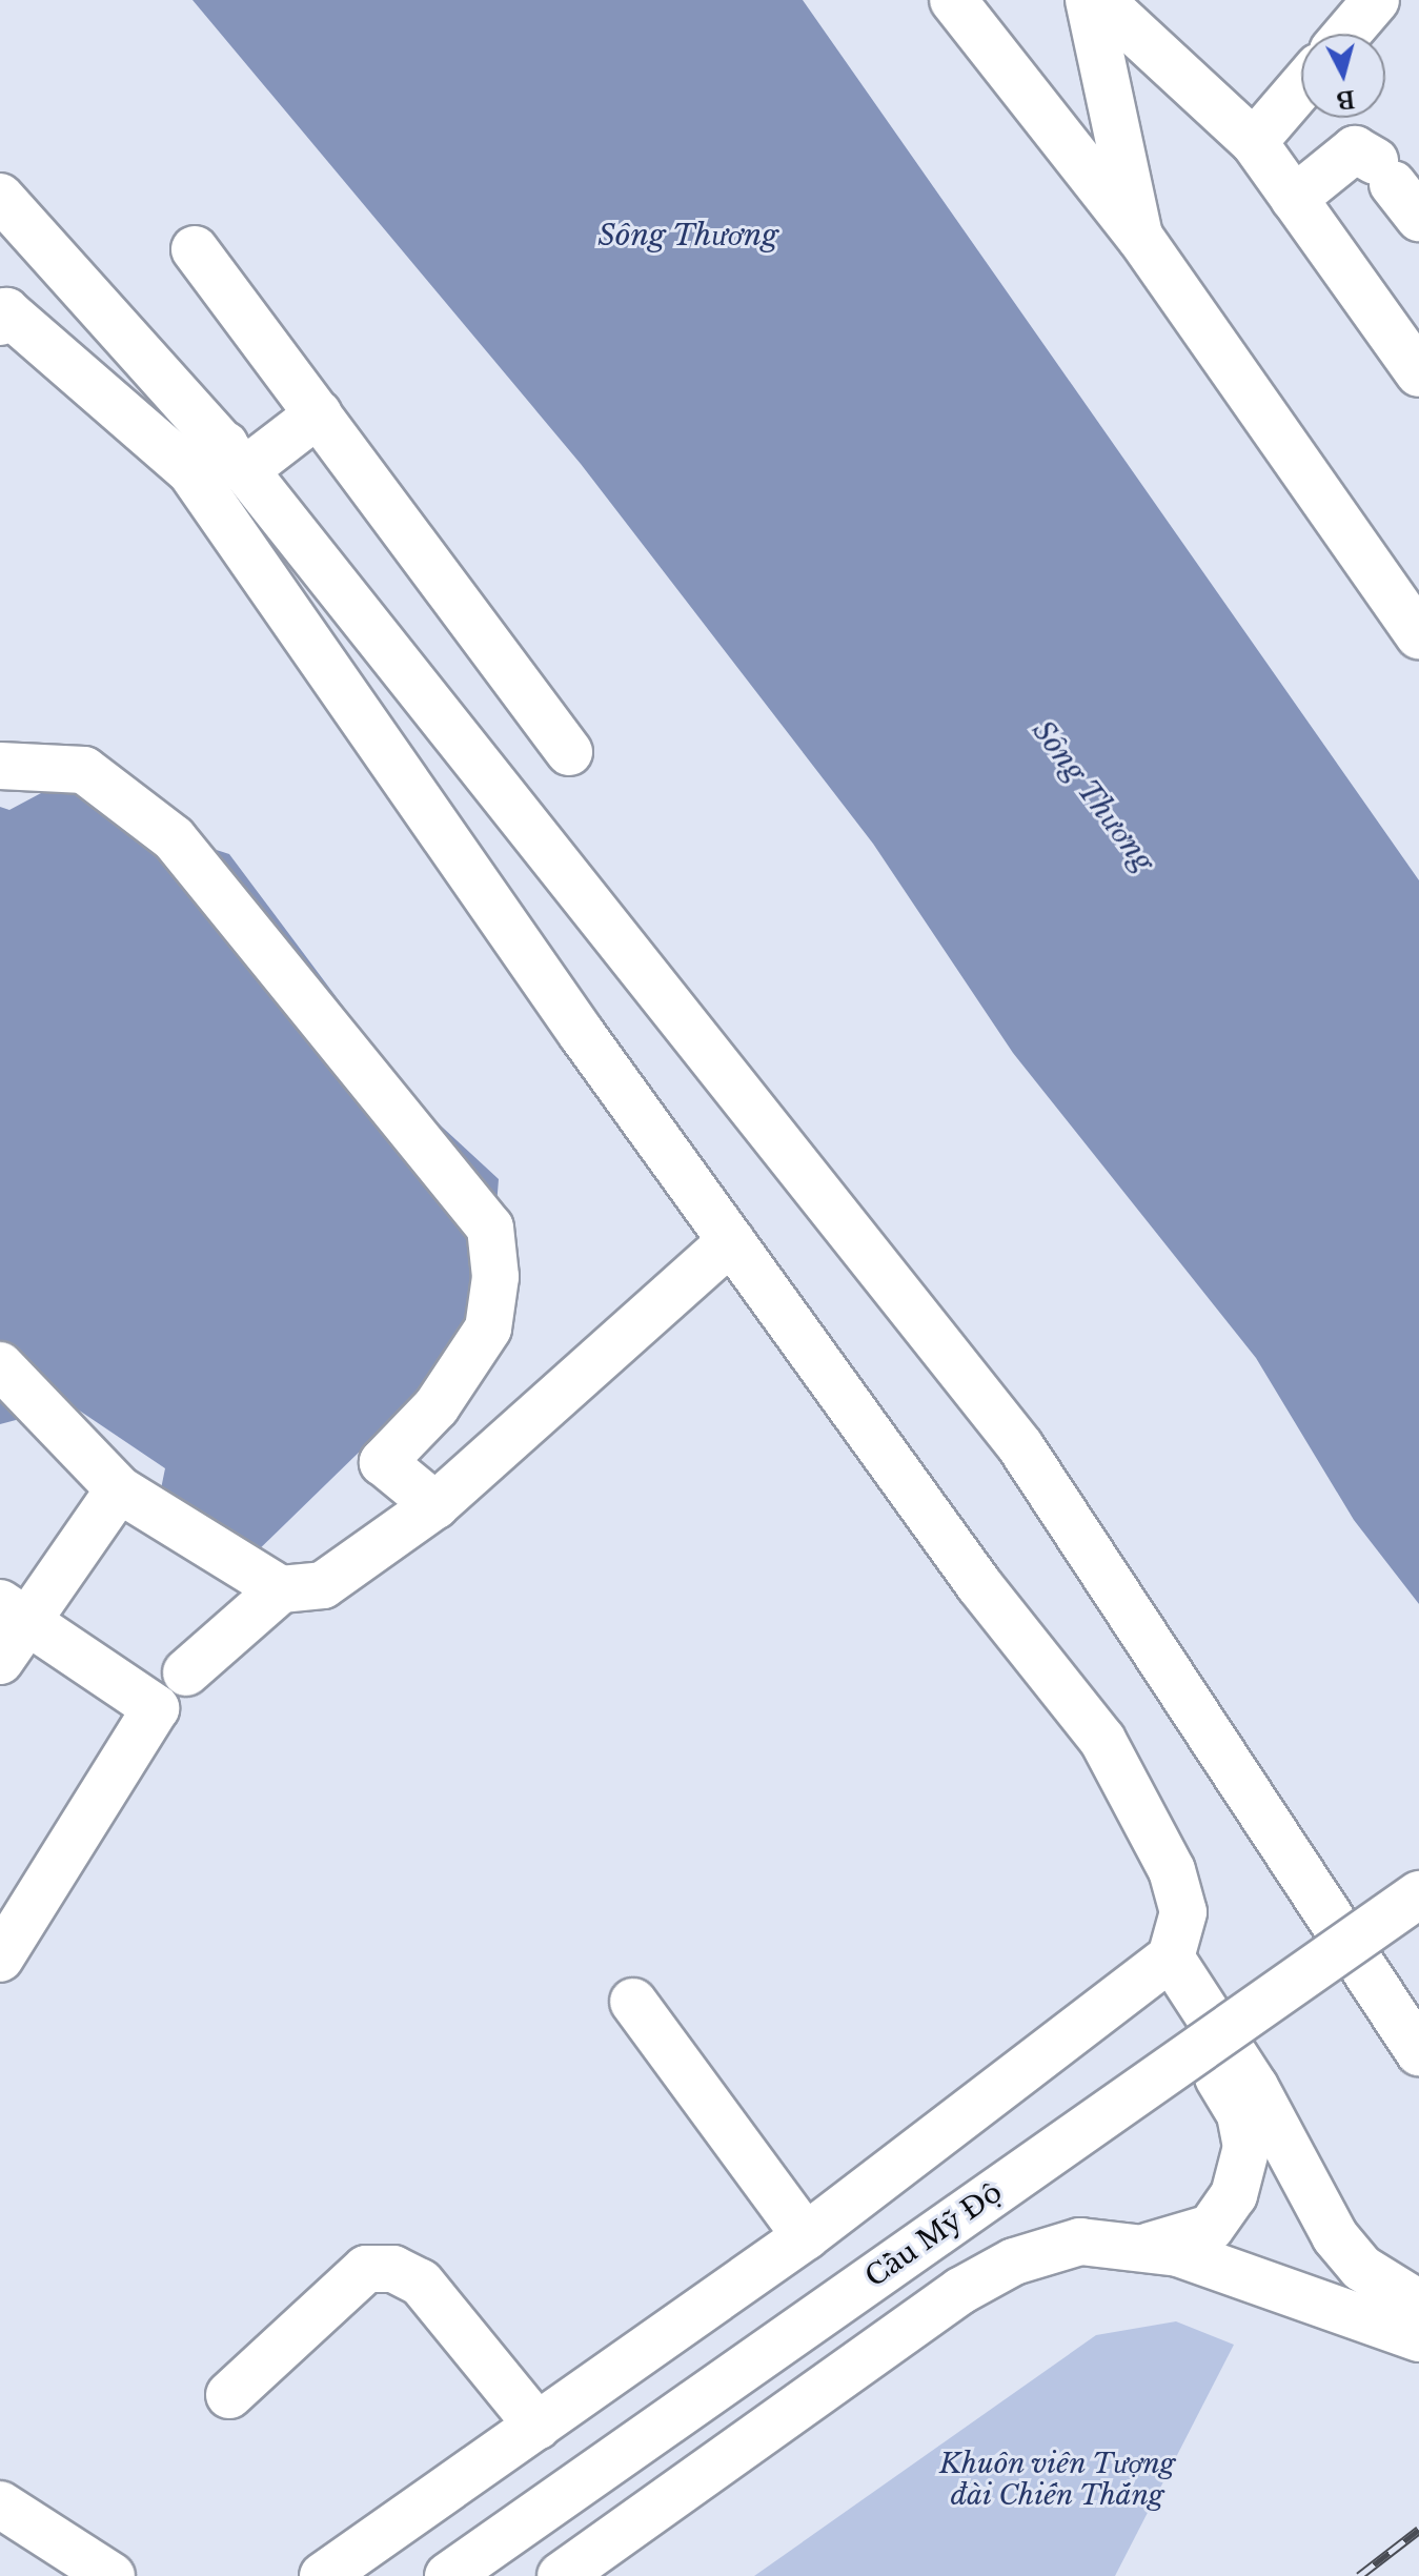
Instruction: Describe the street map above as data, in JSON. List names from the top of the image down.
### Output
{
  "streets": {
    "street": ["Cầu Mỹ Độ"]
  },
  "water": ["Sông Thương"],
  "parks": ["Khuôn viên Tượng đài Chiến Thắng"],
  "north": "bottom"
}
